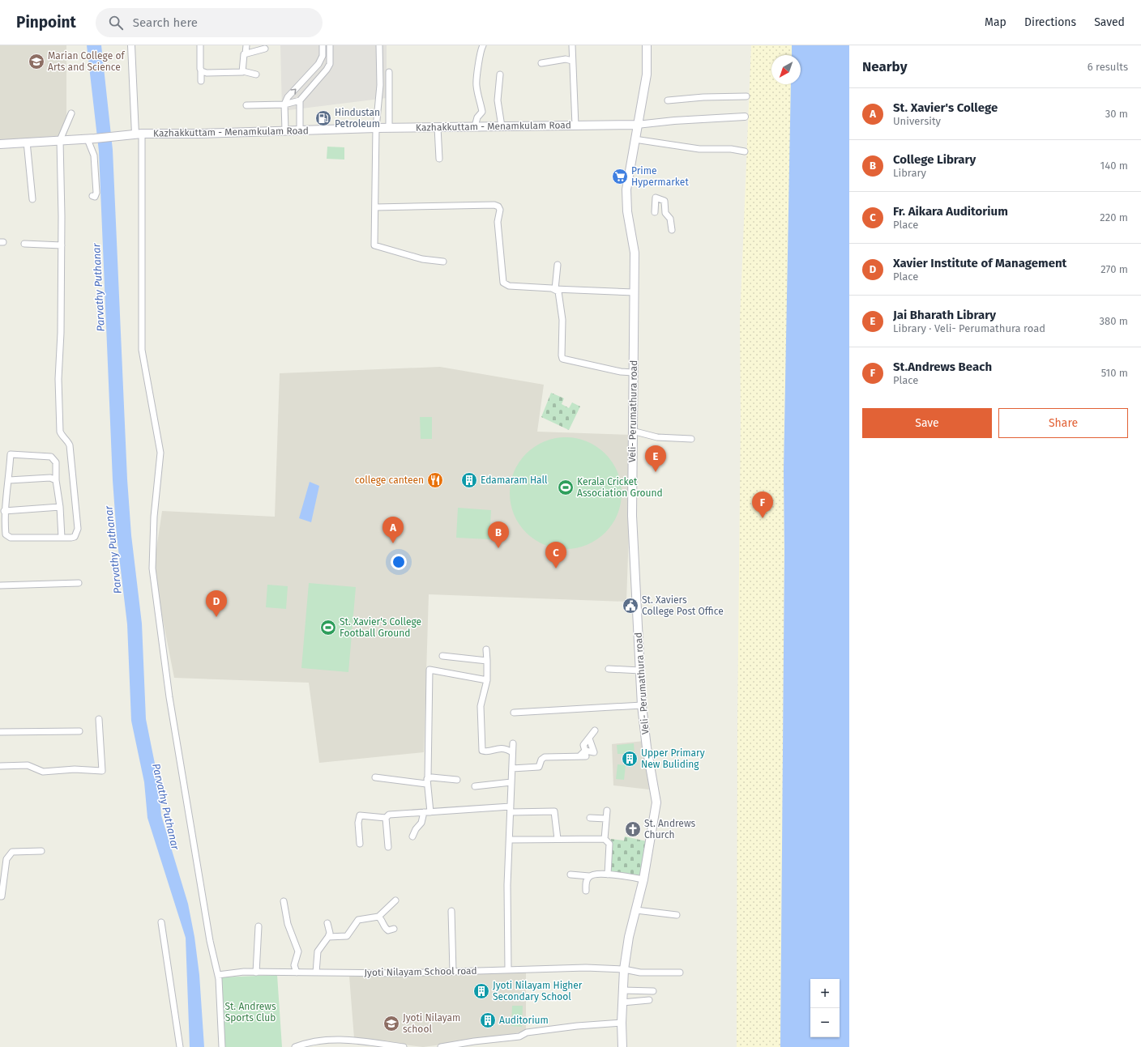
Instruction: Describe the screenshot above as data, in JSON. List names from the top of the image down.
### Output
{
  "streets": {
    "main road": ["Kazhakkuttam - Menamkulam Road", "Veli- Perumathura road"],
    "street": ["Jyoti Nilayam School road"]
  },
  "crossings": [
    ["Kazhakkuttam - Menamkulam Road", "Veli- Perumathura road"],
    ["Veli- Perumathura road", "Jyoti Nilayam School road"]
  ],
  "water": ["Parvathy Puthanar"],
  "parks": ["St. Andrews Sports Club"],
  "places": {
    "school or university": ["Marian College of Arts and Science", "Jyoti Nilayam school"],
    "fuel station": ["Hindustan Petroleum"],
    "supermarket": ["Prime Hypermarket"],
    "restaurant": ["college canteen"],
    "building": [
      "Edamaram Hall",
      "Upper Primary New Buliding",
      "Jyoti Nilayam Higher Secondary School",
      "Auditorium"
    ],
    "sports": ["Kerala Cricket Association Ground", "St. Xavier's College Football Ground"],
    "public building": ["St. Xaviers College Post Office"],
    "church": ["St. Andrews Church"]
  },
  "north": "bottom left",
  "page": {
    "header": "Pinpoint",
    "search": "Search here",
    "nav": ["Map", "Directions", "Saved"],
    "heading": ["Nearby", "6 results"],
    "list": [
      {
        "mark": "A",
        "name": "St. Xavier's College",
        "note": "University",
        "value": "30 m"
      },
      {
        "mark": "B",
        "name": "College Library",
        "note": "Library",
        "value": "140 m"
      },
      {
        "mark": "C",
        "name": "Fr. Aikara Auditorium",
        "note": "Place",
        "value": "220 m"
      },
      {
        "mark": "D",
        "name": "Xavier Institute of Management",
        "note": "Place",
        "value": "270 m"
      },
      {
        "mark": "E",
        "name": "Jai Bharath Library",
        "note": "Library · Veli- Perumathura road",
        "value": "380 m"
      },
      {
        "mark": "F",
        "name": "St.Andrews Beach",
        "note": "Place",
        "value": "510 m"
      }
    ],
    "buttons": ["Save", "Share"],
    "pins": [
      "E",
      "F",
      "A",
      "B",
      "C",
      "D"
    ],
    "map_buttons": ["+", "−"]
  }
}
